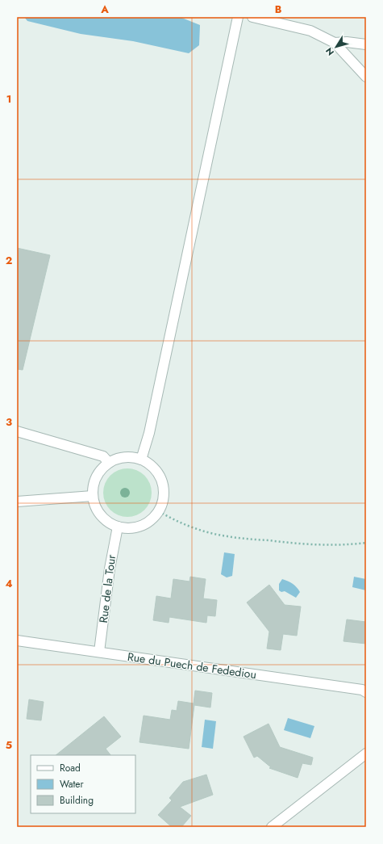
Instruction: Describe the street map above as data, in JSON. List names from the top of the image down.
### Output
{
  "streets": {
    "street": ["Rue de la Tour", "Rue du Puech de Fedediou"]
  },
  "crossings": [
    ["Rue de la Tour", "Rue du Puech de Fedediou"]
  ],
  "legend": ["Road", "Water", "Building"],
  "north": "bottom left",
  "grid": {
    "columns": ["A", "B"],
    "rows": [
      "1",
      "2",
      "3",
      "4",
      "5"
    ]
  }
}
